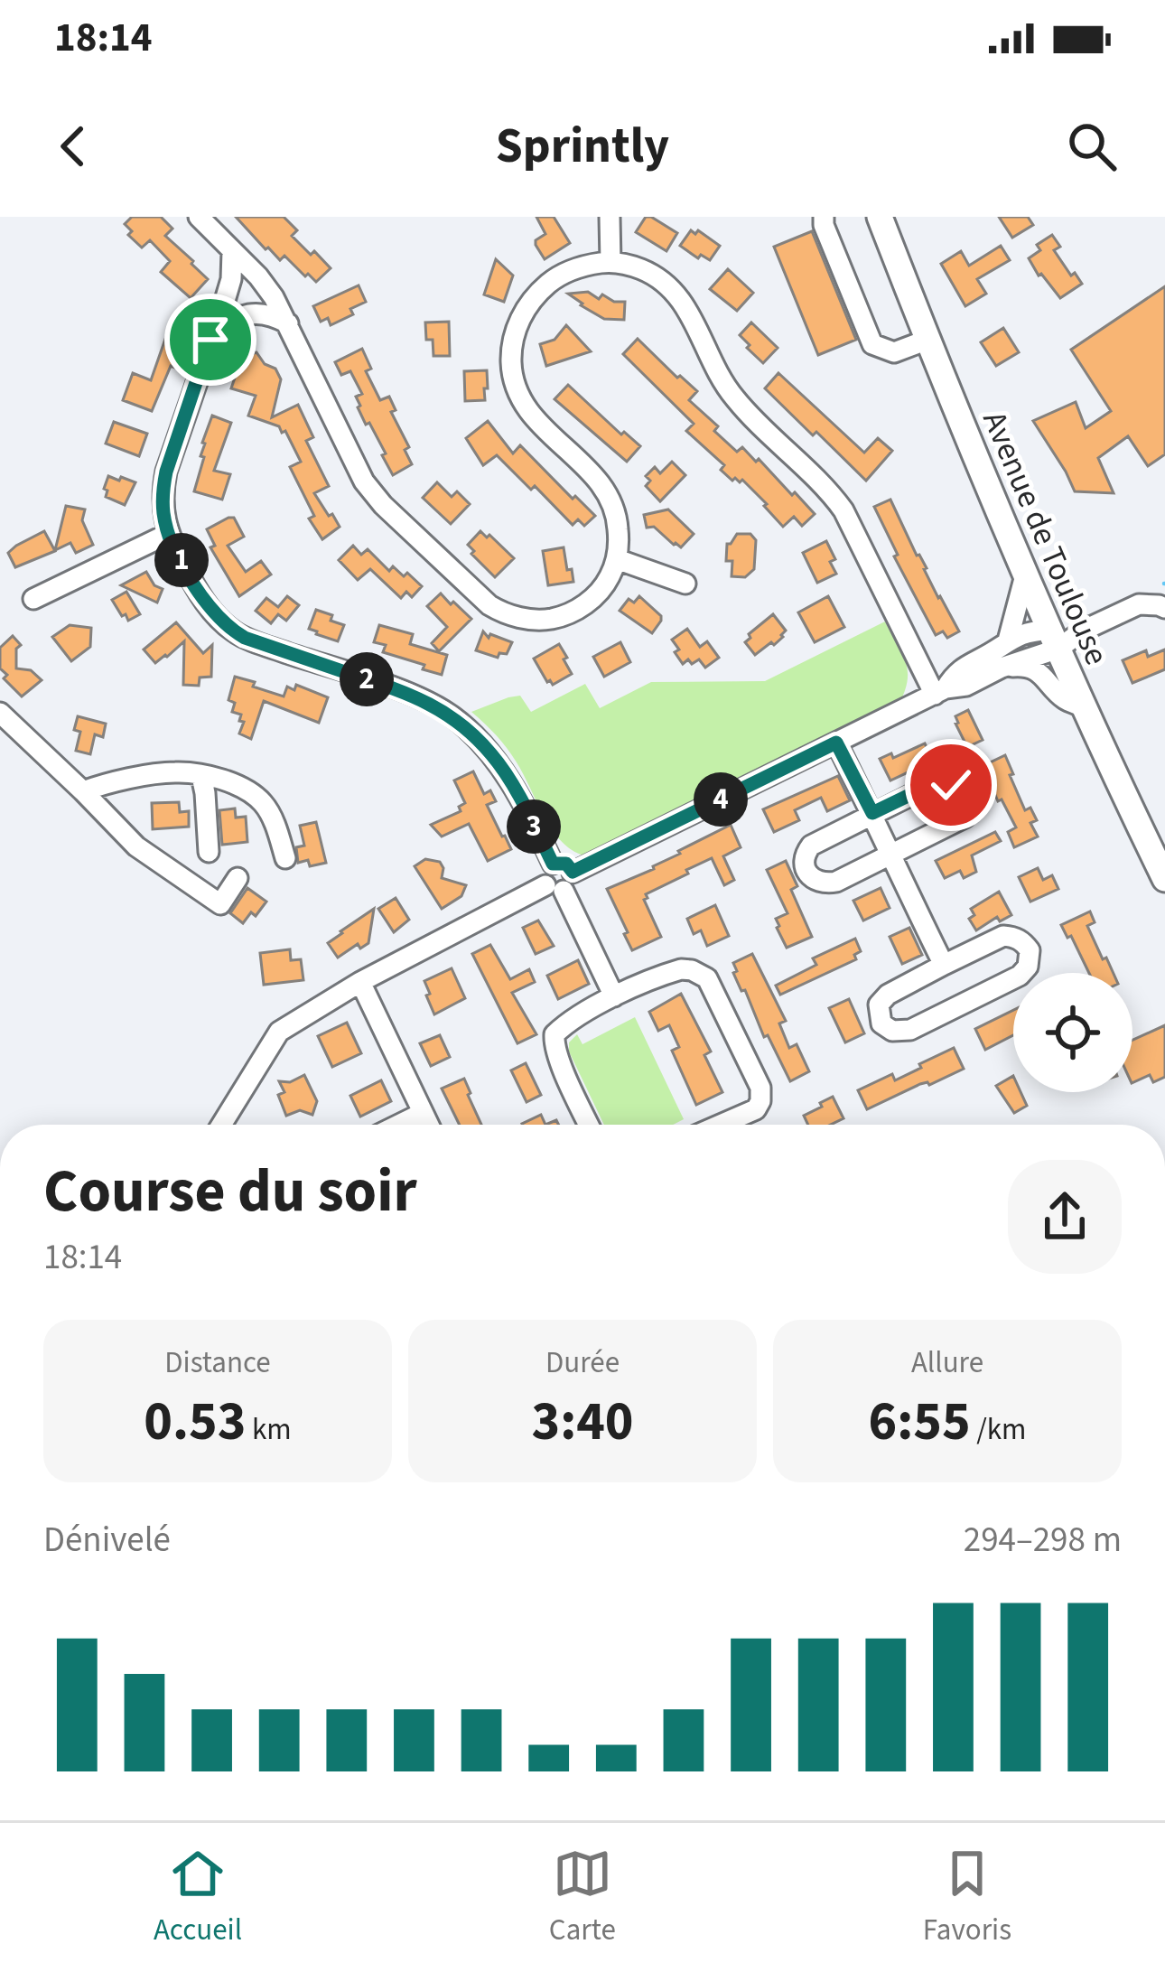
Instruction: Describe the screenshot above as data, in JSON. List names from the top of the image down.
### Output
{
  "streets": {
    "main road": ["Avenue de Toulouse"]
  },
  "page": {
    "status": "18:14",
    "header": "Sprintly",
    "pins": [
      "1",
      "2",
      "4",
      "3"
    ],
    "heading": ["Course du soir", "18:14"],
    "stats": [
      ["Distance", "0.53 km"],
      ["Durée", "3:40"],
      ["Allure", "6:55 /km"]
    ],
    "chart": ["Dénivelé", "294–298 m"],
    "tabs": ["Accueil", "Carte", "Favoris"]
  }
}
